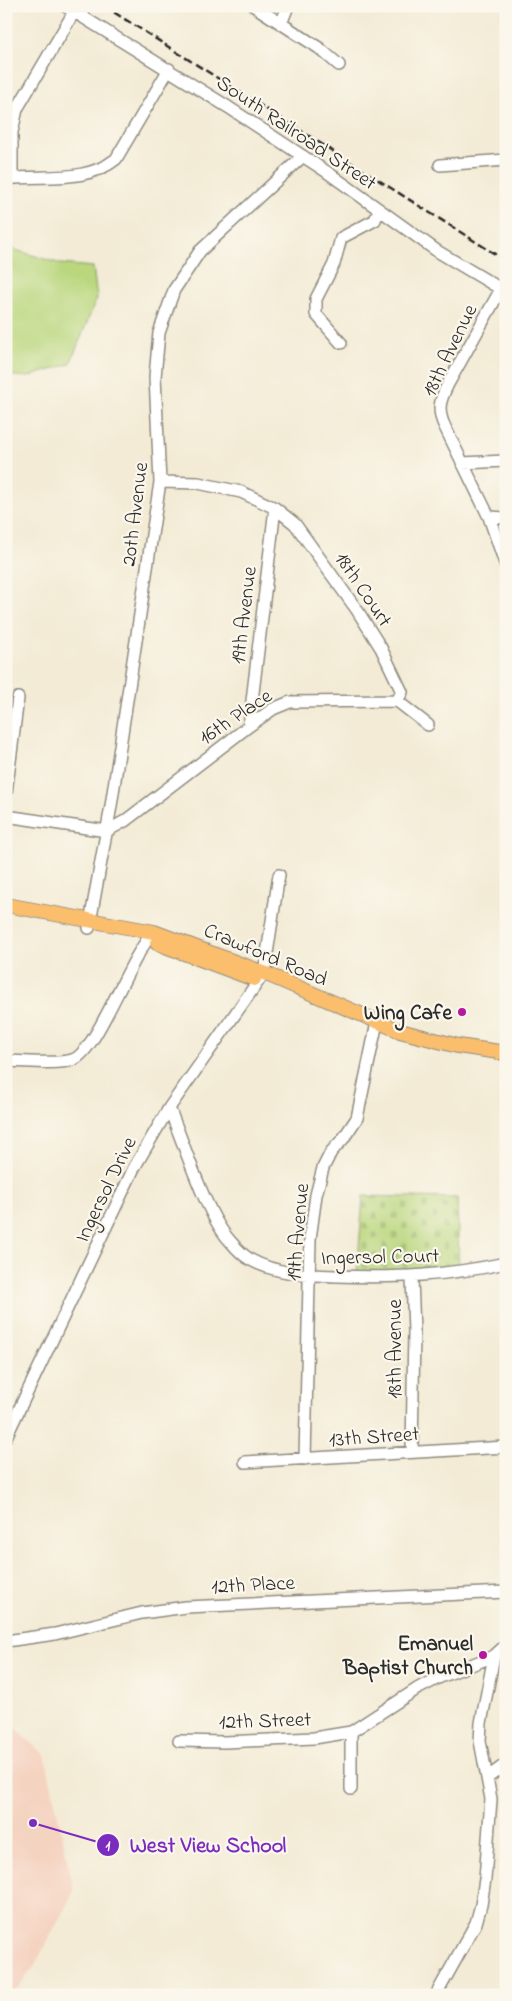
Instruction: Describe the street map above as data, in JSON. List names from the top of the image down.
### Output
{
  "streets": {
    "main road": ["Crawford Road"],
    "street": [
      "South Railroad Street",
      "18th Avenue",
      "20th Avenue",
      "18th Court",
      "19th Avenue",
      "16th Place",
      "Ingersol Drive",
      "Ingersol Court",
      "13th Street",
      "12th Place",
      "12th Street"
    ]
  },
  "crossings": [
    ["South Railroad Street", "18th Avenue"],
    ["South Railroad Street", "20th Avenue"],
    ["18th Avenue", "Ingersol Court"],
    ["18th Avenue", "13th Street"],
    ["20th Avenue", "16th Place"],
    ["20th Avenue", "Crawford Road"],
    ["18th Court", "19th Avenue"],
    ["18th Court", "16th Place"],
    ["19th Avenue", "16th Place"],
    ["19th Avenue", "Crawford Road"],
    ["19th Avenue", "Ingersol Court"],
    ["19th Avenue", "13th Street"],
    ["Crawford Road", "Ingersol Drive"],
    ["Ingersol Drive", "Ingersol Court"]
  ],
  "places": ["Wing Cafe", "Emanuel Baptist Church", "West View School"]
}
